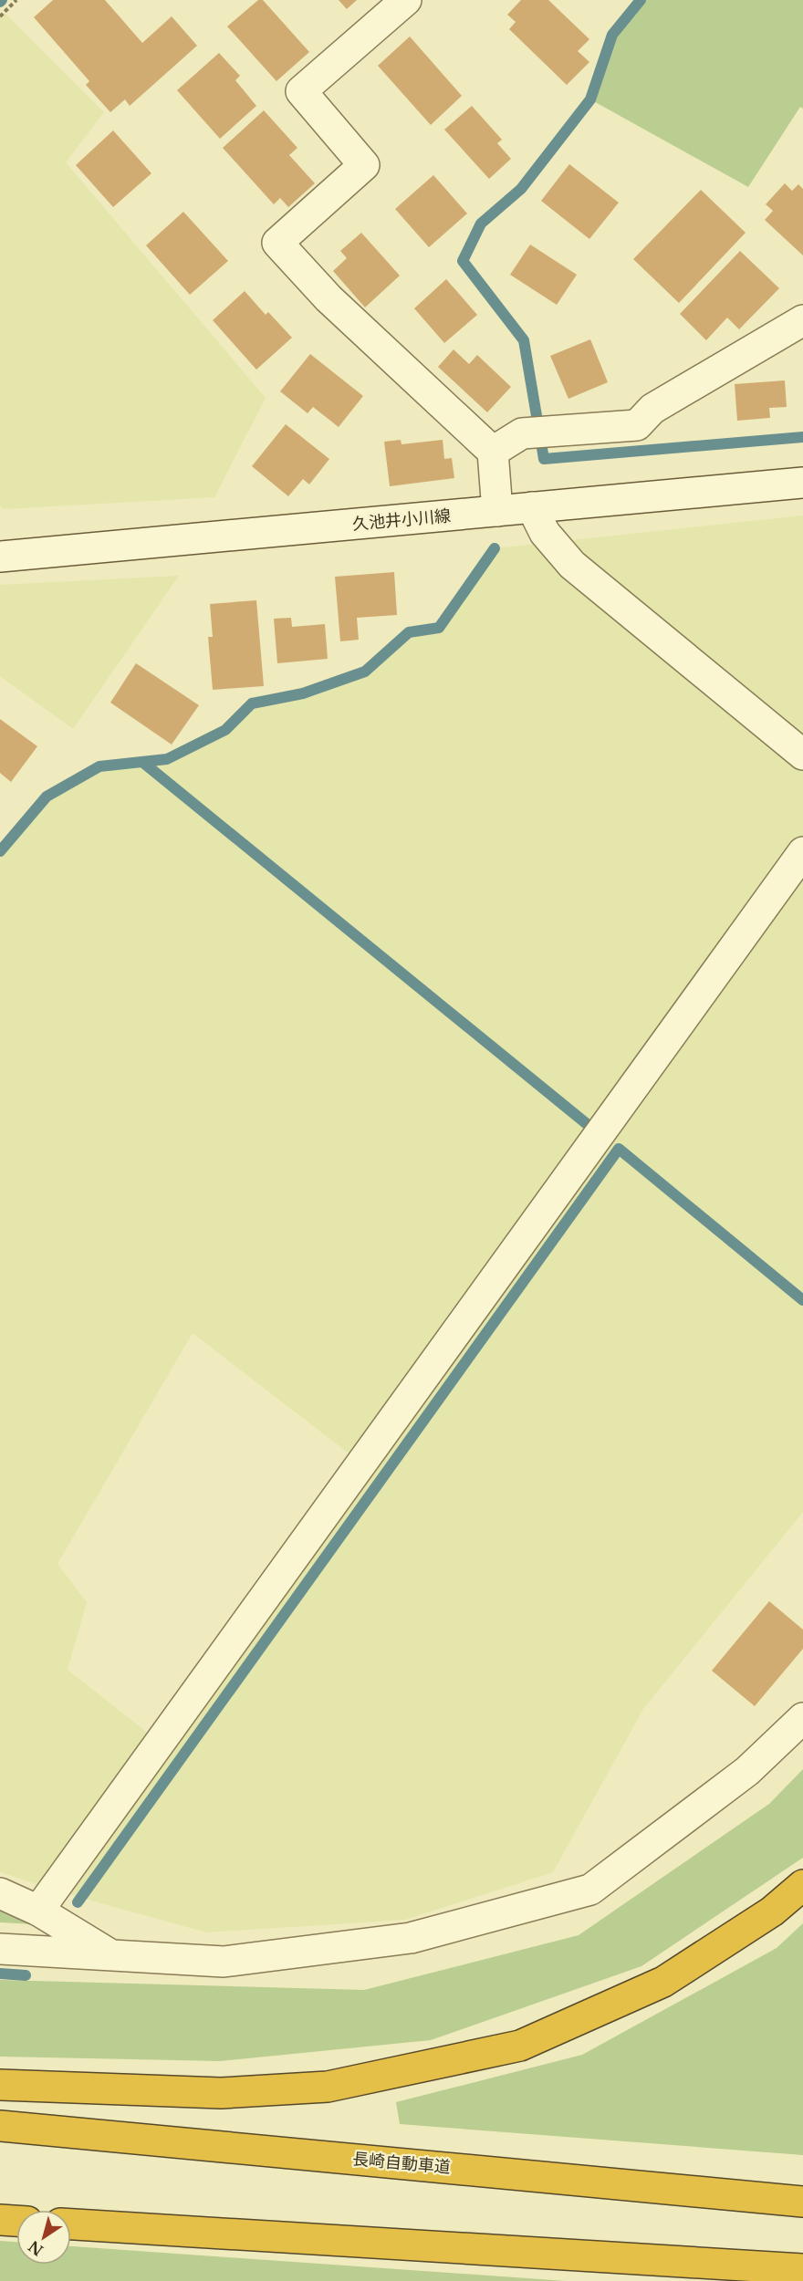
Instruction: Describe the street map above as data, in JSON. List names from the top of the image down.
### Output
{
  "streets": {
    "highway": ["長崎自動車道"],
    "street": ["久池井小川線"]
  },
  "north": "bottom left"
}
